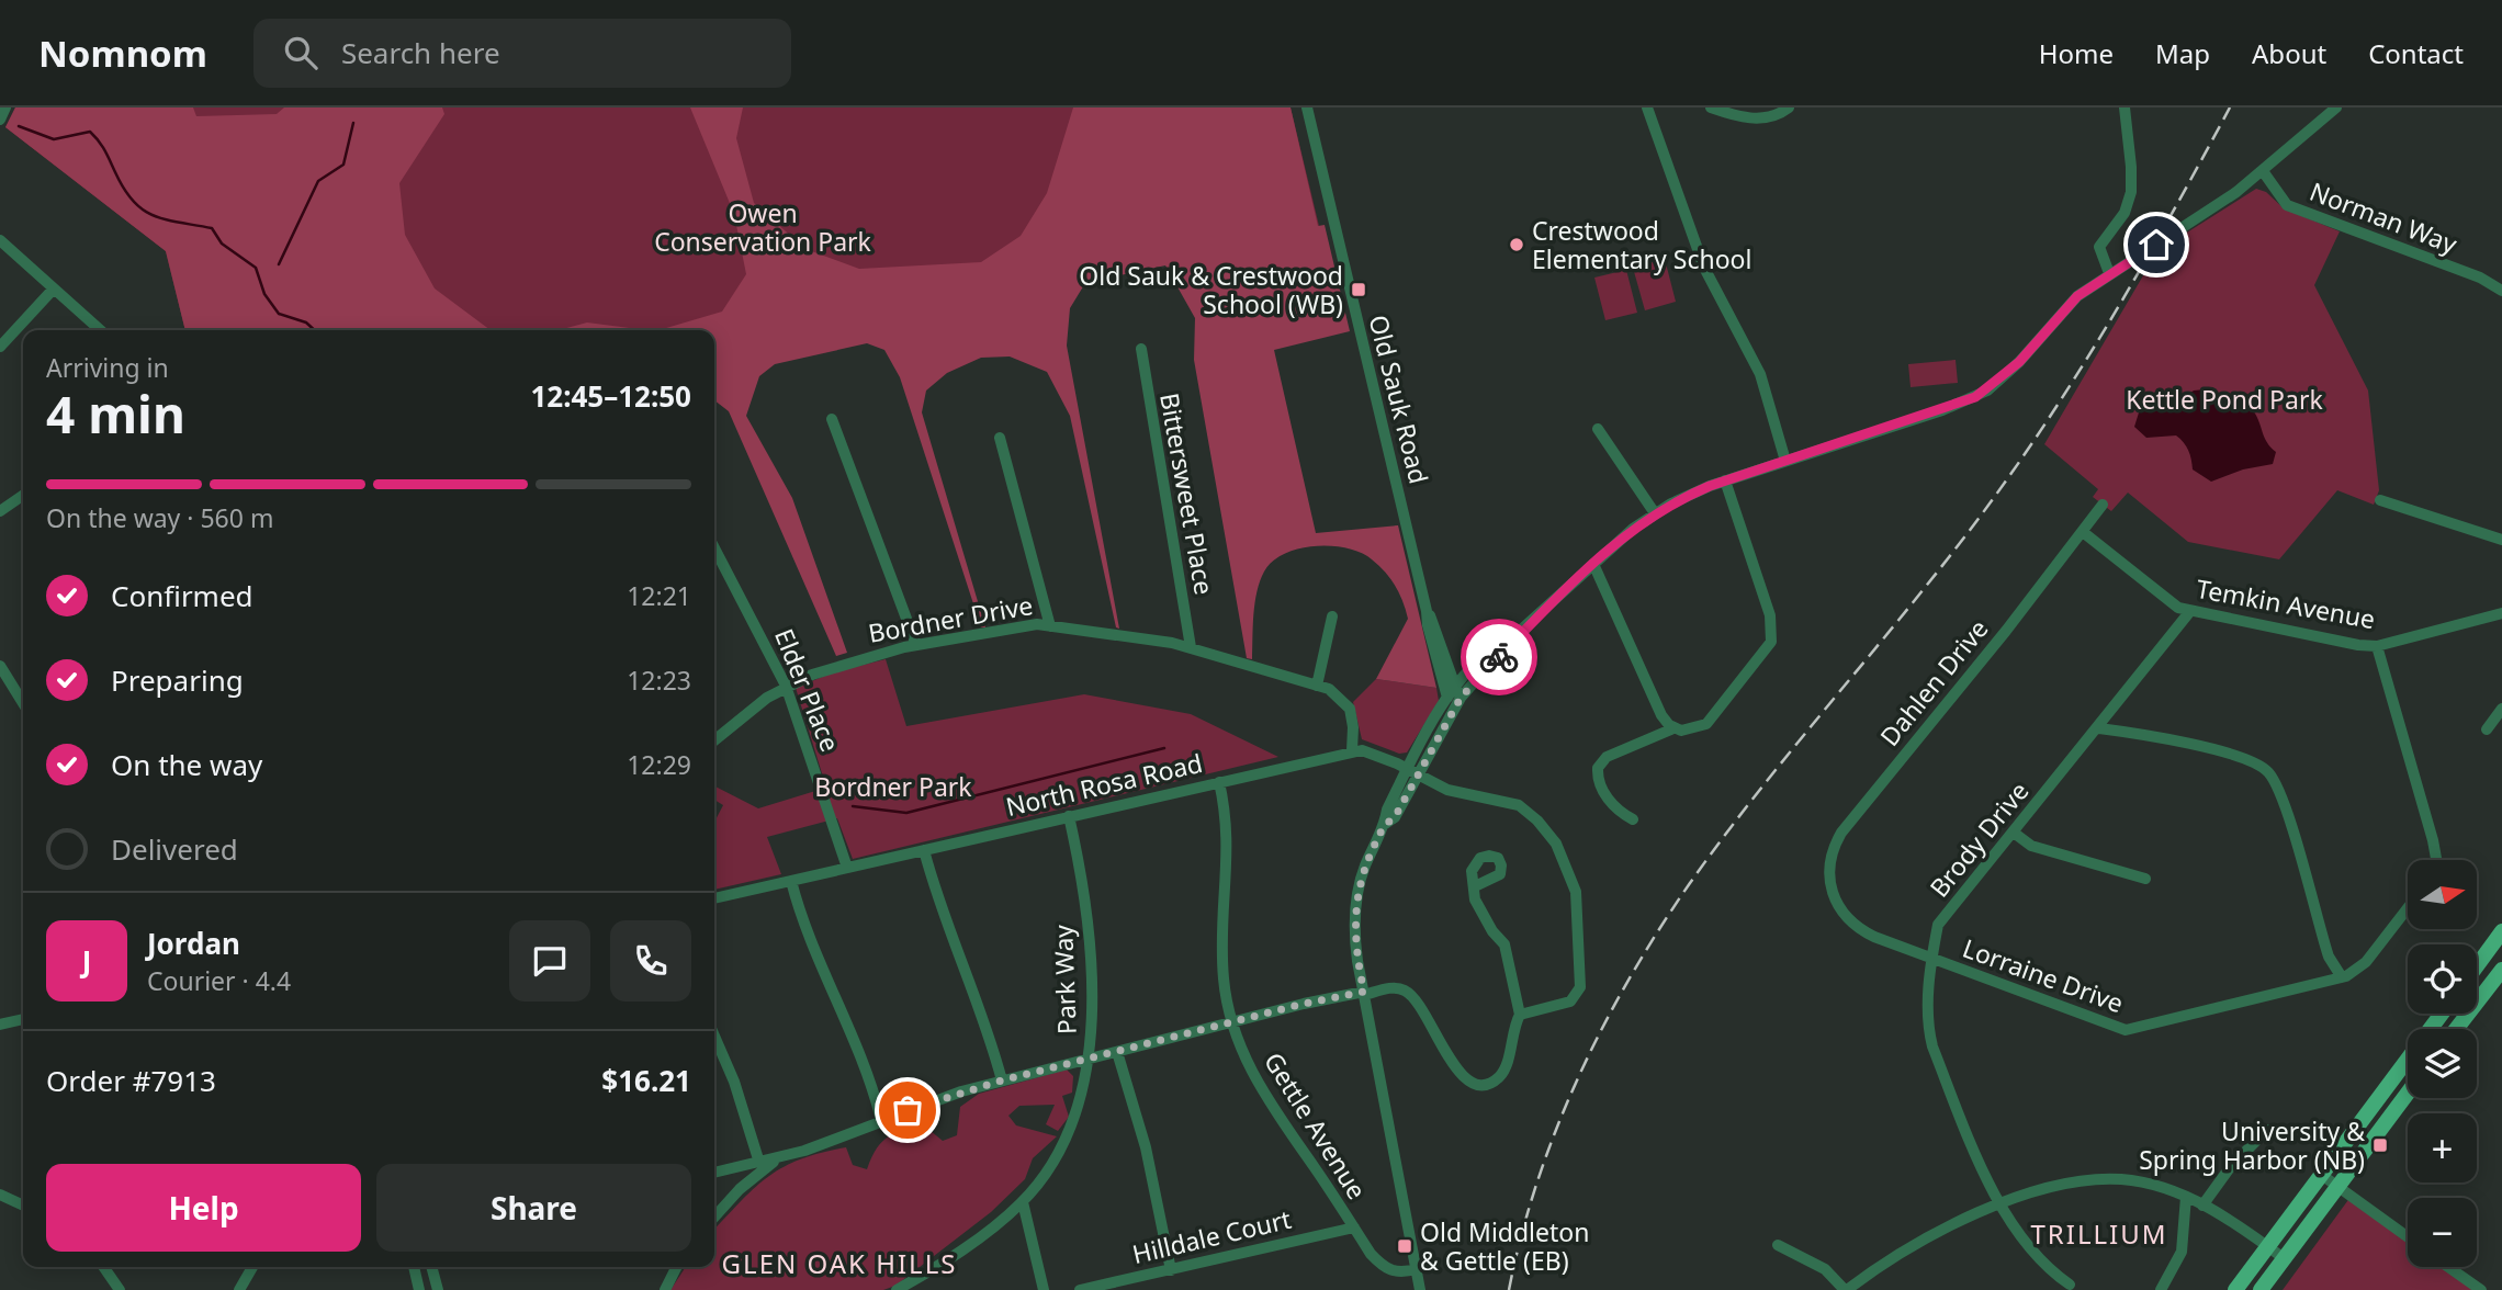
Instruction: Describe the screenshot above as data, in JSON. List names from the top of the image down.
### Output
{
  "streets": {
    "street": [
      "Norman Way",
      "Old Sauk Road",
      "Bittersweet Place",
      "Temkin Avenue",
      "Bordner Drive",
      "Dahlen Drive",
      "Elder Place",
      "North Rosa Road",
      "Brody Drive",
      "Lorraine Drive",
      "Park Way",
      "Gettle Avenue",
      "Hilldale Court"
    ]
  },
  "crossings": [
    ["Bittersweet Place", "Bordner Drive"],
    ["Temkin Avenue", "Dahlen Drive"],
    ["Temkin Avenue", "Brody Drive"],
    ["Bordner Drive", "Elder Place"],
    ["Bordner Drive", "North Rosa Road"],
    ["Dahlen Drive", "Lorraine Drive"],
    ["Elder Place", "North Rosa Road"],
    ["North Rosa Road", "Park Way"],
    ["North Rosa Road", "Gettle Avenue"],
    ["Brody Drive", "Lorraine Drive"],
    ["Gettle Avenue", "Hilldale Court"]
  ],
  "districts": ["TRILLIUM", "GLEN OAK HILLS"],
  "parks": ["Owen Conservation Park", "Kettle Pond Park", "Bordner Park"],
  "places": {
    "other": ["Crestwood Elementary School"],
    "transit": ["Old Sauk & Crestwood School (WB)", "University & Spring Harbor (NB)", "Old Middleton & Gettle (EB)"]
  },
  "north": "right",
  "page": {
    "header": "Nomnom",
    "search": "Search here",
    "nav": [
      "Home",
      "Map",
      "About",
      "Contact"
    ],
    "heading": ["4 min", "Arriving in", "12:45–12:50"],
    "panel": [
      "Jordan",
      "Courier · 4.4",
      "Order #7913",
      "$16.21"
    ],
    "bar": "On the way · 560 m",
    "list": [
      ["Confirmed", "12:21"],
      ["Preparing", "12:23"],
      ["On the way", "12:29"],
      "Delivered"
    ],
    "map_buttons": ["+", "−"],
    "round": "J",
    "buttons": ["Help", "Share"]
  }
}
